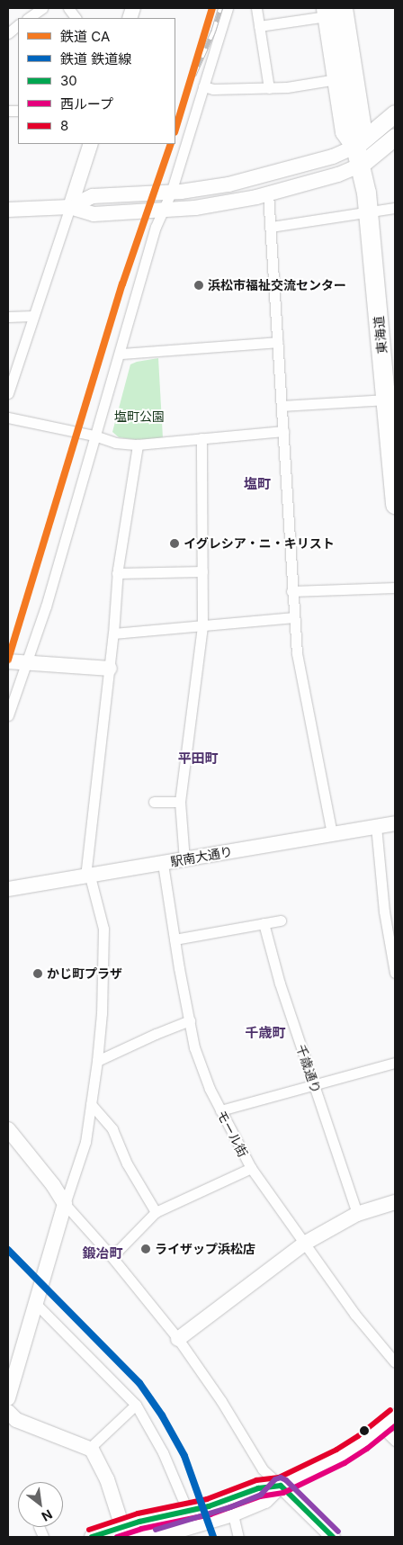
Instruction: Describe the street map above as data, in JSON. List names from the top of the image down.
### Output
{
  "streets": {
    "highway": ["東海道"],
    "street": ["駅南大通り", "千歳通り", "モール街"]
  },
  "crossings": [
    ["駅南大通り", "モール街"]
  ],
  "districts": [
    "塩町",
    "平田町",
    "千歳町",
    "鍛冶町"
  ],
  "parks": ["塩町公園"],
  "places": [
    "浜松市福祉交流センター",
    "イグレシア・ニ・キリスト",
    "かじ町プラザ",
    "ライザップ浜松店"
  ],
  "lines": [
    "rail line CA",
    "rail line 鉄道線",
    "transit line 8",
    "transit line 西ループ",
    "transit line 30"
  ],
  "legend": [
    "鉄道 CA",
    "鉄道 鉄道線",
    "30",
    "西ループ",
    "8"
  ],
  "north": "bottom right"
}
